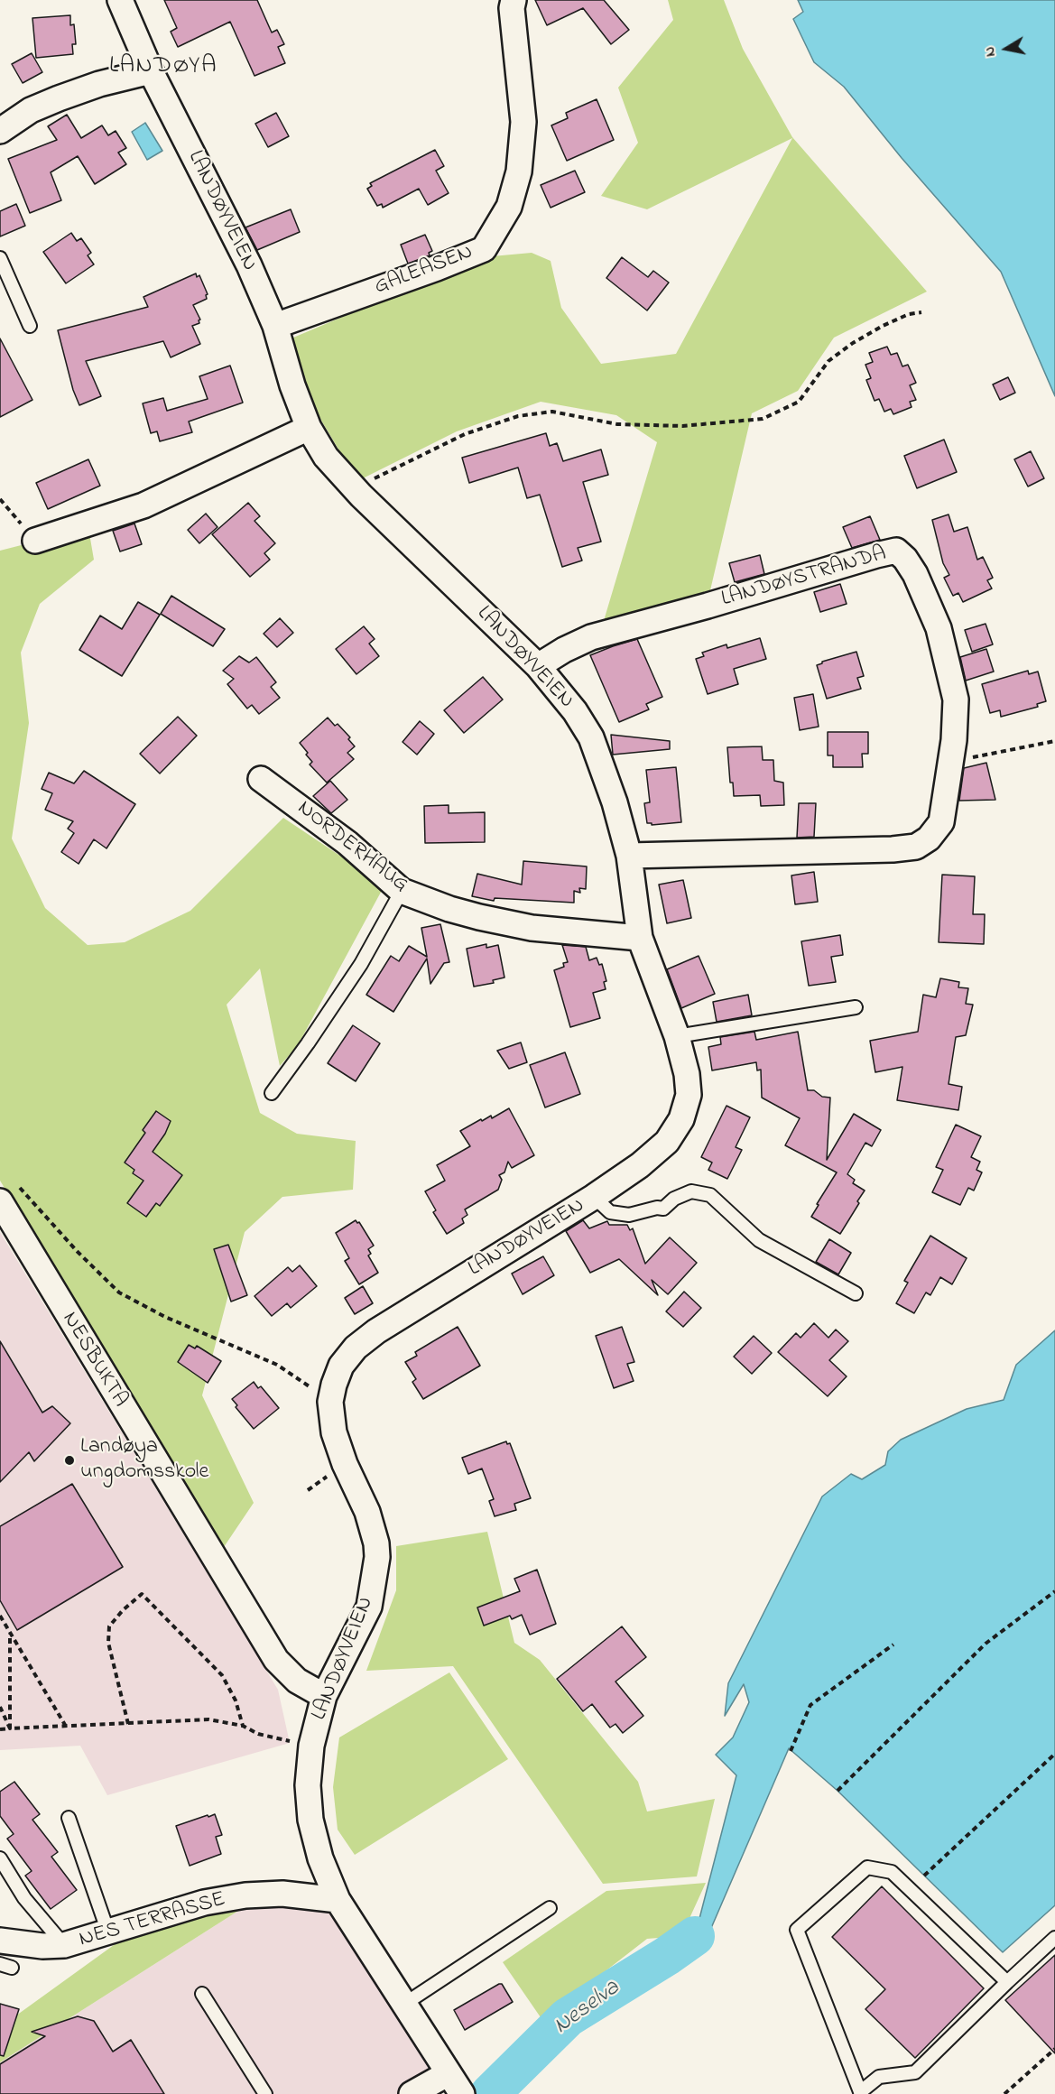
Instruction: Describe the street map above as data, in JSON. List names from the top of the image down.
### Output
{
  "streets": {
    "street": [
      "LANDØYVEIEN",
      "GALEASEN",
      "LANDØYSTRANDA",
      "NORDERHAUG",
      "NESBUKTA",
      "NES TERRASSE"
    ]
  },
  "crossings": [
    ["LANDØYVEIEN", "GALEASEN"],
    ["LANDØYVEIEN", "LANDØYSTRANDA"],
    ["LANDØYVEIEN", "NORDERHAUG"],
    ["LANDØYVEIEN", "NESBUKTA"],
    ["LANDØYVEIEN", "NES TERRASSE"]
  ],
  "districts": ["LANDØYA"],
  "water": ["Neselva"],
  "places": ["Landøya ungdomsskole"],
  "north": "left"
}
